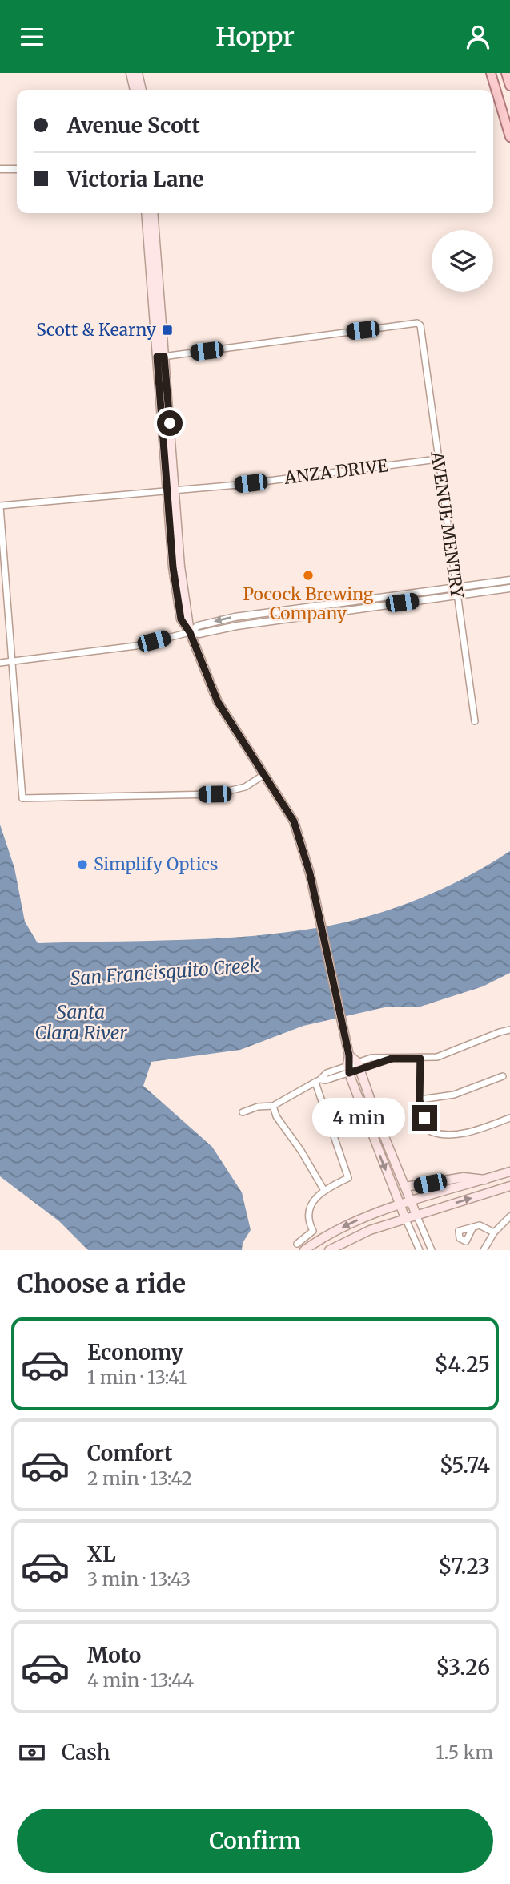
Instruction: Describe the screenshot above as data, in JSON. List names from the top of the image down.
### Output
{
  "streets": {
    "street": ["ANZA DRIVE", "AVENUE MENTRY"]
  },
  "crossings": [
    ["ANZA DRIVE", "AVENUE MENTRY"]
  ],
  "water": ["San Francisquito Creek", "Santa Clara River"],
  "places": {
    "transit": ["Scott & Kearny"],
    "other": ["Pocock Brewing Company", "Simplify Optics"]
  },
  "page": {
    "header": "Hoppr",
    "banner": ["Avenue Scott", "Victoria Lane"],
    "bubble": "4 min",
    "heading": "Choose a ride",
    "list": [
      {
        "name": "Economy",
        "note": "1 min · 13:41",
        "value": "$4.25"
      },
      {
        "name": "Comfort",
        "note": "2 min · 13:42",
        "value": "$5.74"
      },
      {
        "name": "XL",
        "note": "3 min · 13:43",
        "value": "$7.23"
      },
      {
        "name": "Moto",
        "note": "4 min · 13:44",
        "value": "$3.26"
      }
    ],
    "pay": ["Cash", "1.5 km"],
    "buttons": "Confirm"
  }
}
